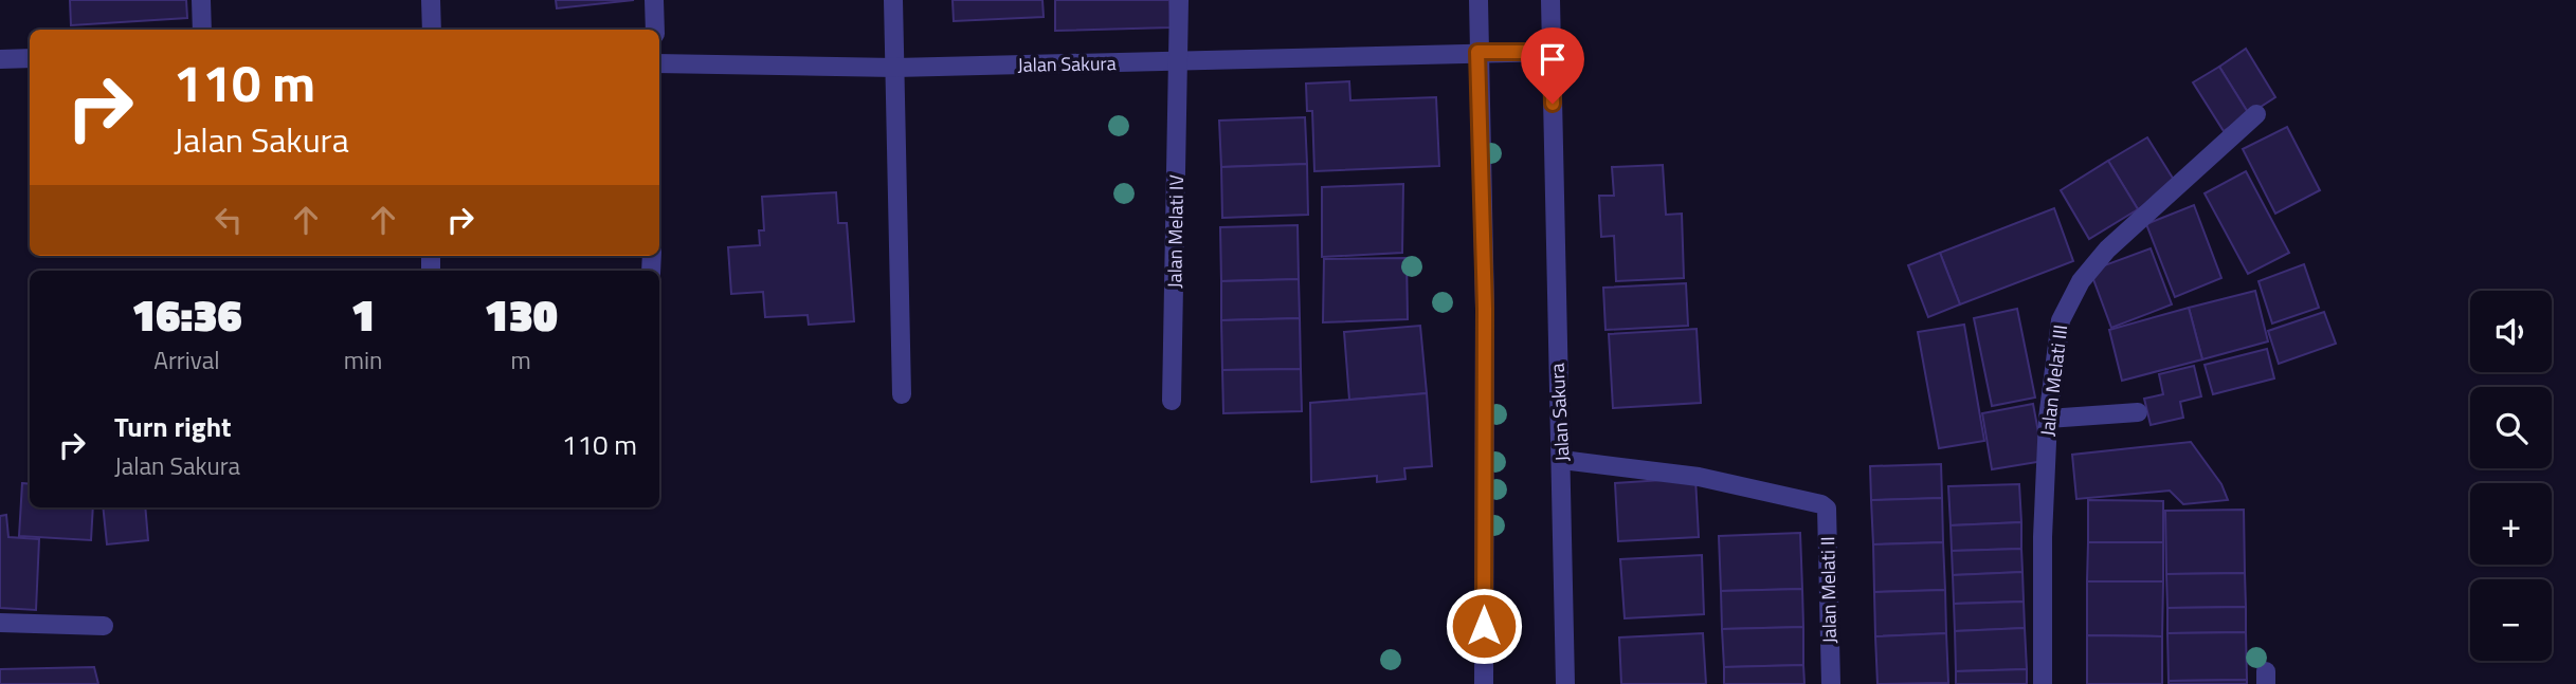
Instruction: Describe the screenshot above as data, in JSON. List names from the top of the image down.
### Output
{
  "streets": {
    "street": [
      "Jalan Sakura",
      "Jalan Melati IV",
      "Jalan Melati III",
      "Jalan Melati II"
    ]
  },
  "crossings": [
    ["Jalan Sakura", "Jalan Melati IV"],
    ["Jalan Sakura", "Jalan Melati II"]
  ],
  "page": {
    "turn": ["110 m", "Jalan Sakura"],
    "eta": [
      "16:36",
      "Arrival",
      "1",
      "min",
      "130",
      "m"
    ],
    "map_buttons": ["+", "−"],
    "list": [
      {
        "name": "Turn right",
        "note": "Jalan Sakura",
        "value": "110 m"
      }
    ]
  }
}
